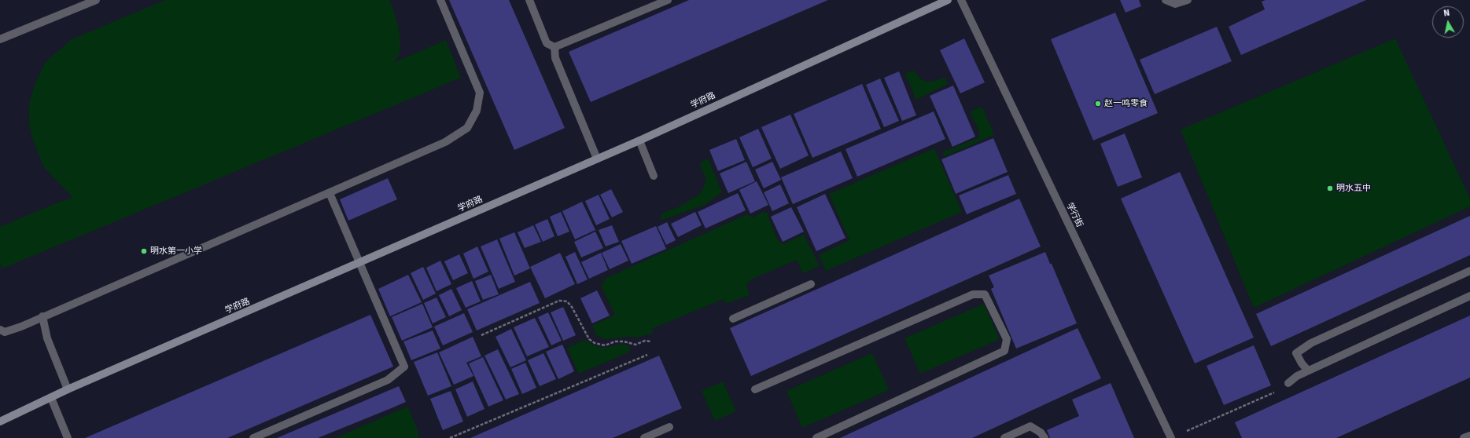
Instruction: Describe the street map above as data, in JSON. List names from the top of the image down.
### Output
{
  "streets": {
    "street": ["学府路", "学行街"]
  },
  "places": ["赵一鸣零食", "明水五中", "明水第一小学"],
  "north": "top"
}
